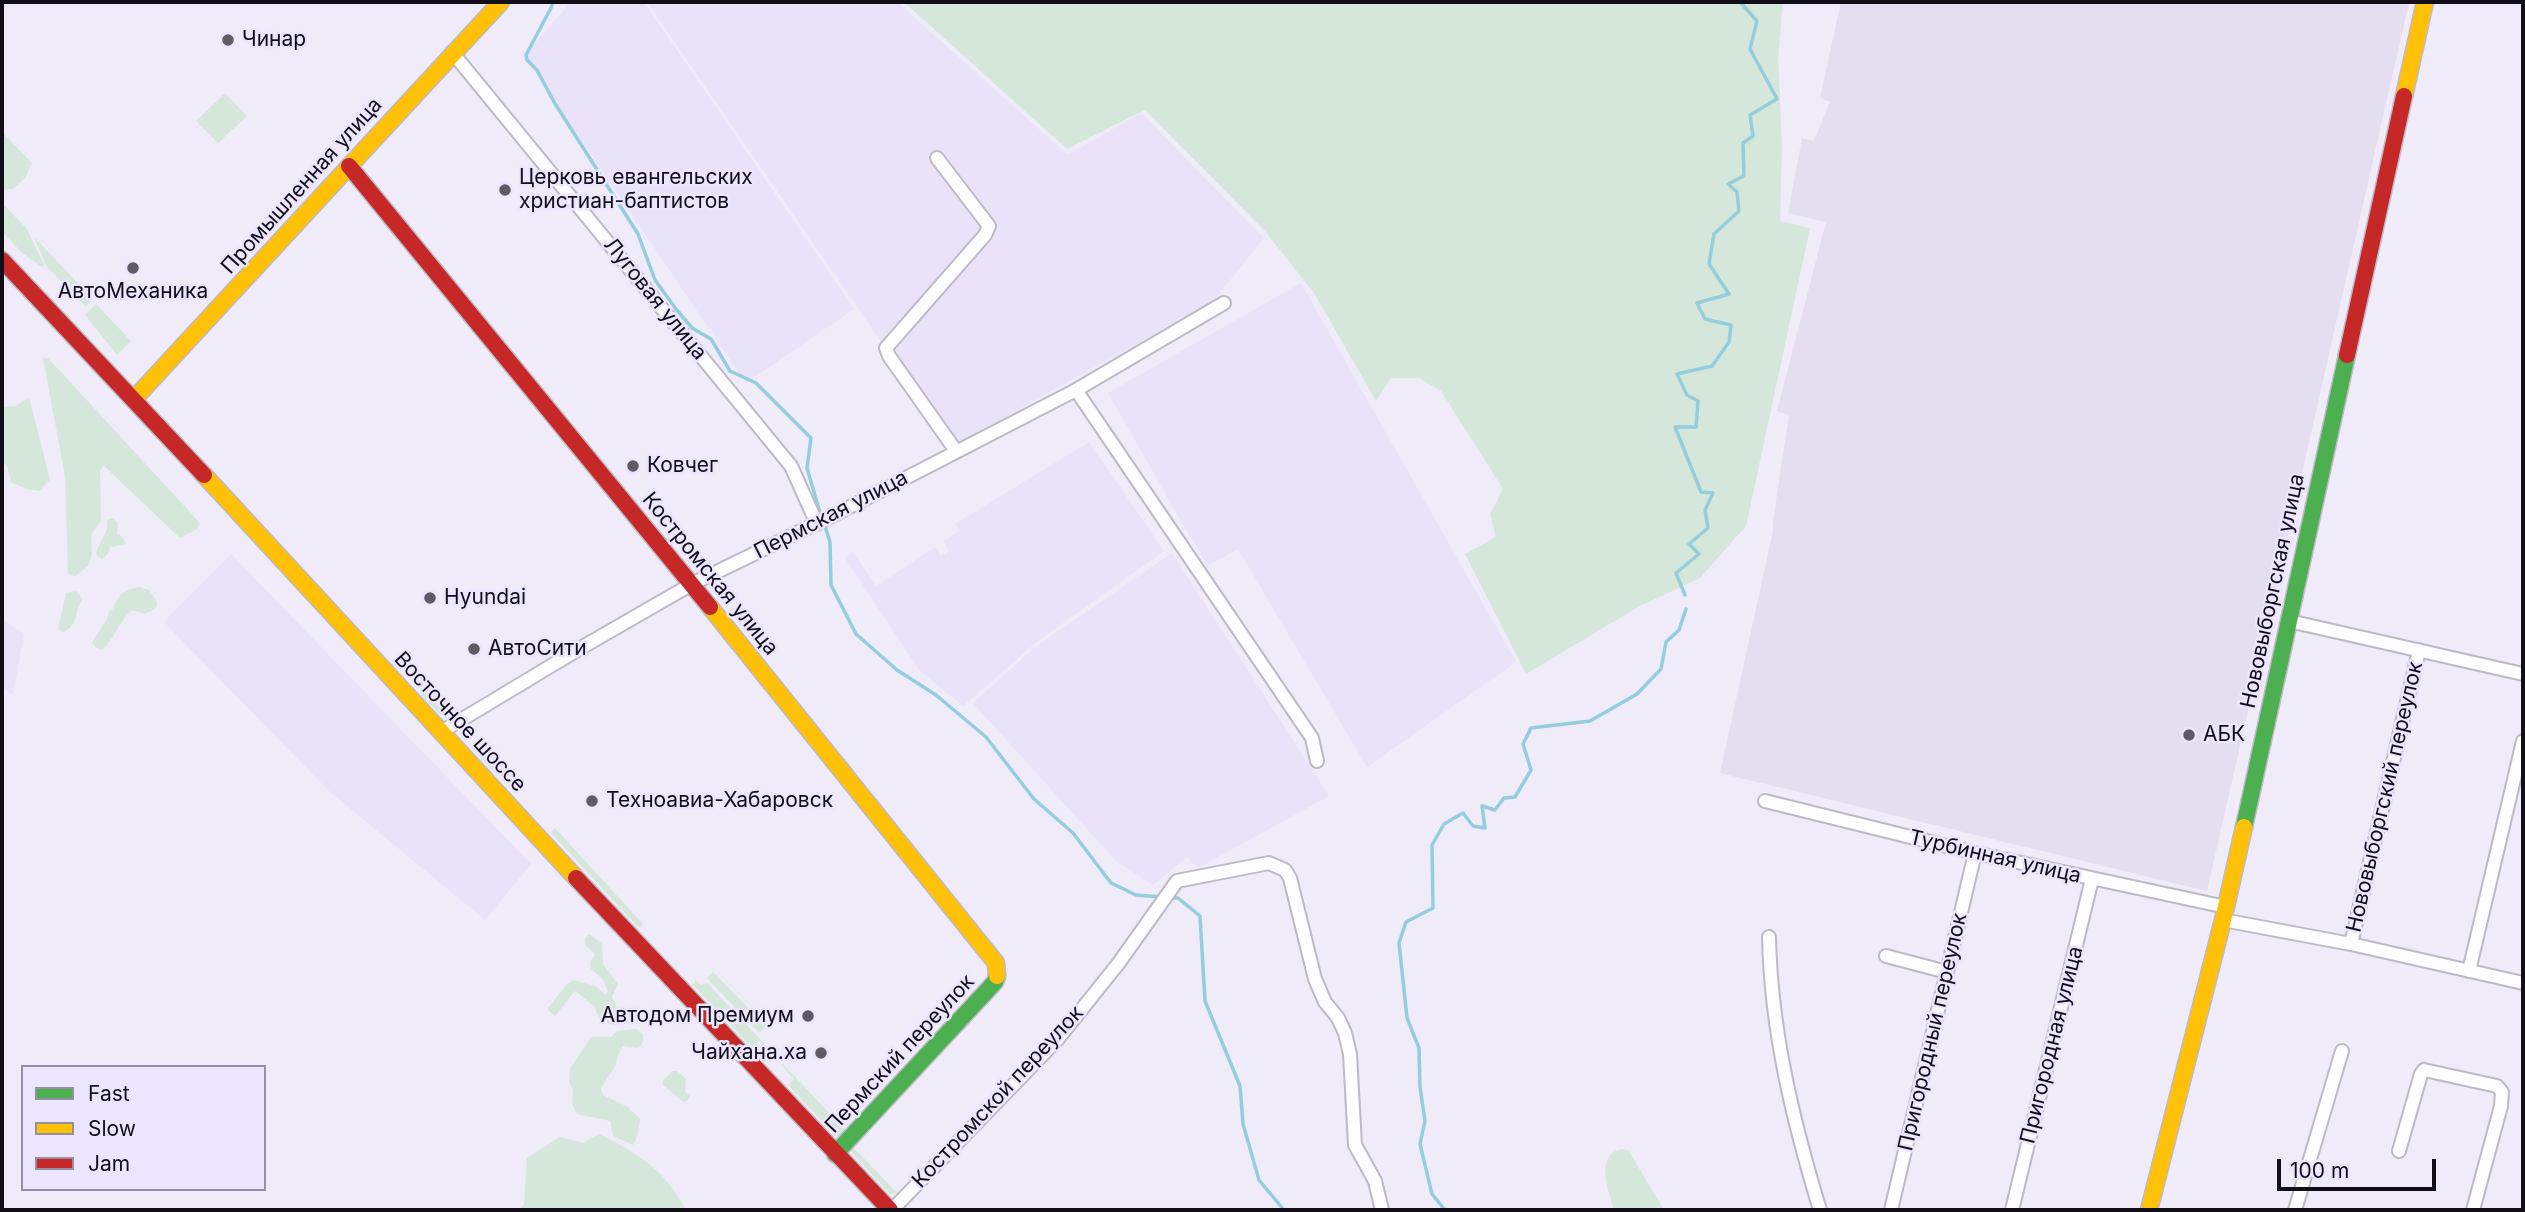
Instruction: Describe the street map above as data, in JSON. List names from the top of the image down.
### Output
{
  "streets": {
    "street": [
      "Промышленная улица",
      "Луговая улица",
      "Пермская улица",
      "Костромская улица",
      "Нововыборгская улица",
      "Восточное шоссе",
      "Нововыборгский переулок",
      "Турбинная улица",
      "Пригородный переулок",
      "Пригородная улица",
      "Пермский переулок",
      "Костромской переулок"
    ]
  },
  "crossings": [
    ["Промышленная улица", "Луговая улица"],
    ["Промышленная улица", "Костромская улица"],
    ["Промышленная улица", "Восточное шоссе"],
    ["Луговая улица", "Пермская улица"],
    ["Пермская улица", "Костромская улица"],
    ["Пермская улица", "Восточное шоссе"],
    ["Костромская улица", "Пермский переулок"],
    ["Нововыборгская улица", "Турбинная улица"],
    ["Восточное шоссе", "Пермский переулок"],
    ["Восточное шоссе", "Костромской переулок"],
    ["Нововыборгский переулок", "Турбинная улица"],
    ["Турбинная улица", "Пригородный переулок"],
    ["Турбинная улица", "Пригородная улица"]
  ],
  "places": [
    "Чинар",
    "Церковь евангельских христиан-баптистов",
    "АвтоМеханика",
    "Ковчег",
    "Hyundai",
    "АвтоСити",
    "АБК",
    "Техноавиа-Хабаровск",
    "Автодом Премиум",
    "Чайхана.ха"
  ],
  "legend": ["Fast", "Slow", "Jam"],
  "scale_bar": "100 m"
}
